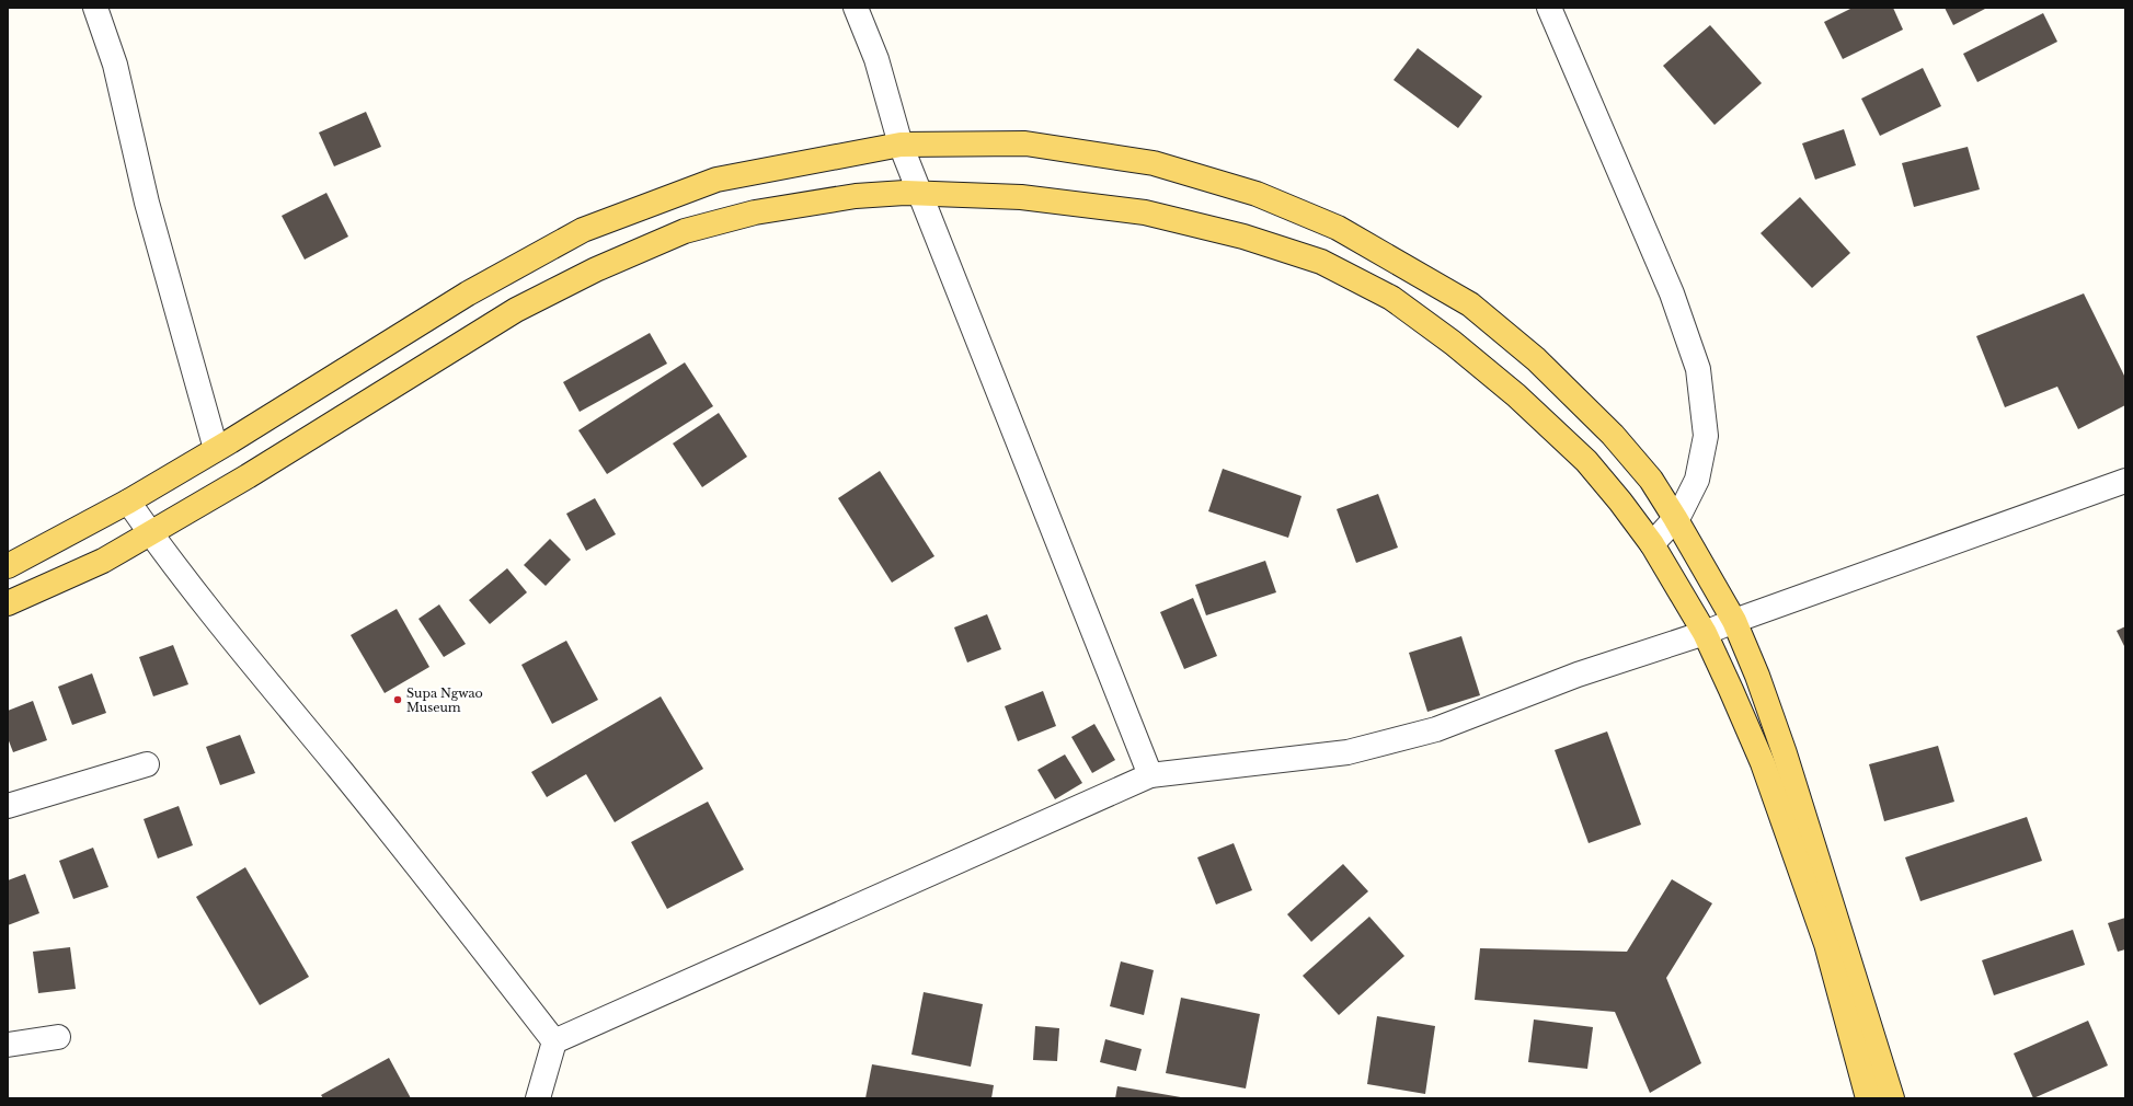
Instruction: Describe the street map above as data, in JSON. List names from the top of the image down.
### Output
{
  "places": ["Supa Ngwao Museum"]
}
